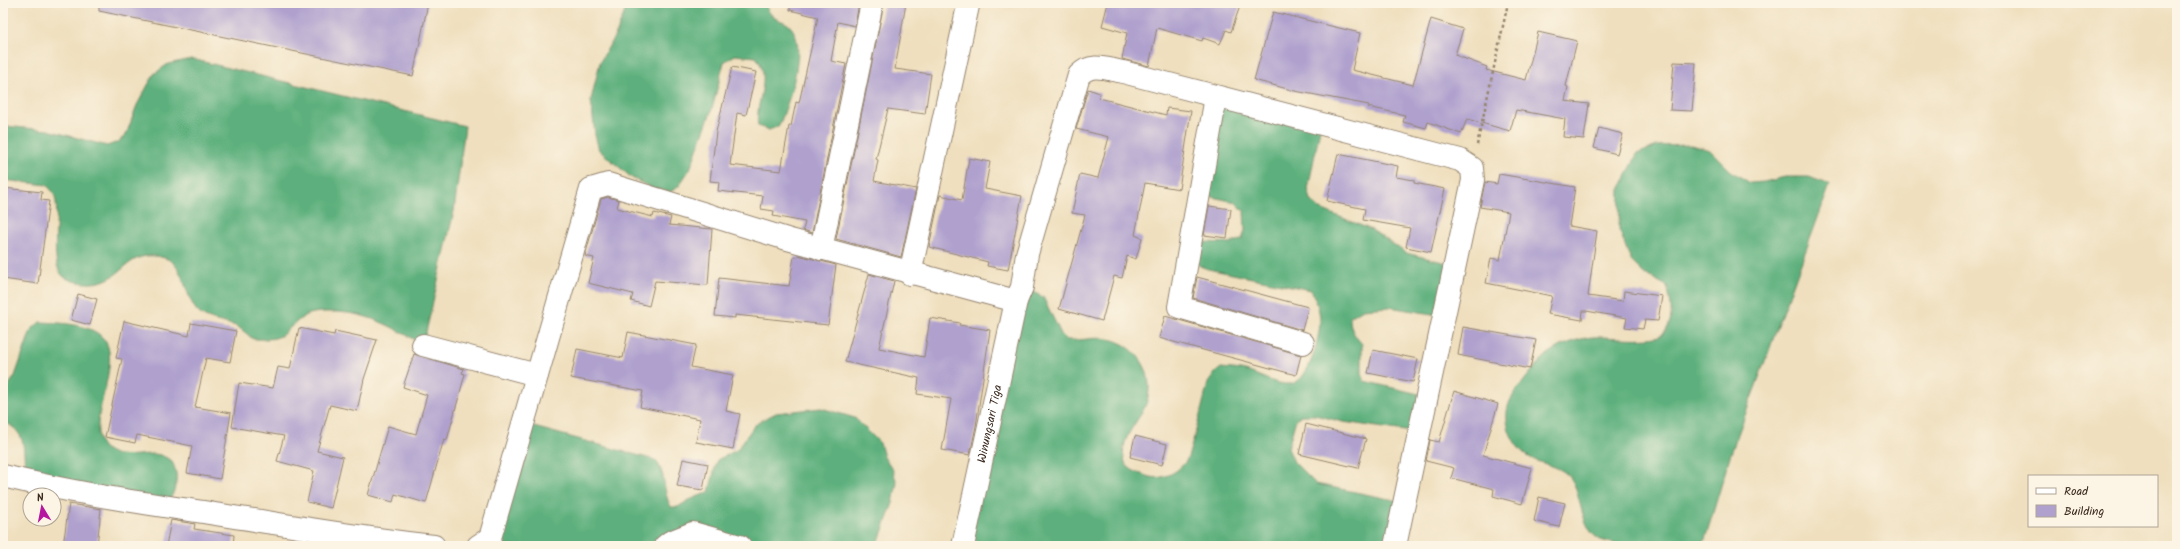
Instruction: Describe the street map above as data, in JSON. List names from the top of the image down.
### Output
{
  "streets": {
    "street": ["Winungsari Tiga"]
  },
  "legend": ["Road", "Building"],
  "north": "top"
}
